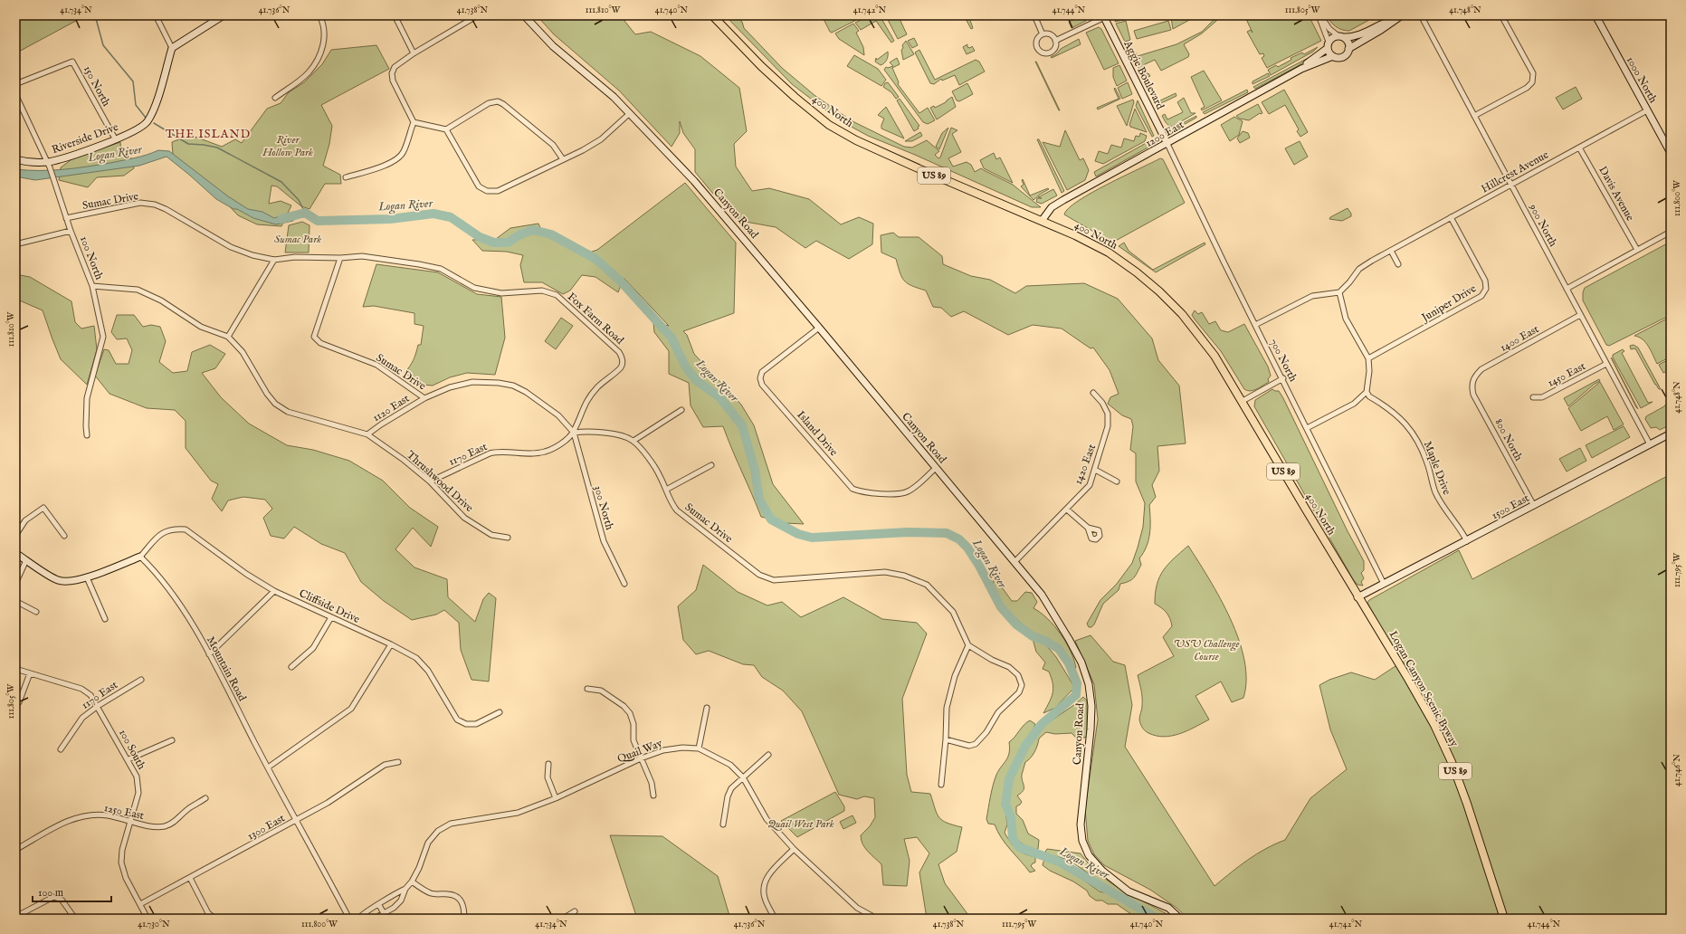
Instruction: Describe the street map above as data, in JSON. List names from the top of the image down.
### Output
{
  "streets": {
    "main road": ["400 North", "US 89", "Logan Canyon Scenic Byway"],
    "street": [
      "Aggie Boulevard",
      "1000 North",
      "150 North",
      "1200 East",
      "Riverside Drive",
      "Hillcrest Avenue",
      "Davis Avenue",
      "Sumac Drive",
      "Canyon Road",
      "900 North",
      "100 North",
      "Juniper Drive",
      "Fox Farm Road",
      "1400 East",
      "700 North",
      "1450 East",
      "1120 East",
      "Island Drive",
      "800 North",
      "1170 East",
      "1420 East",
      "Maple Drive",
      "Thrushwood Drive",
      "1500 East",
      "300 North",
      "Cliffside Drive",
      "Mountain Road",
      "100 South",
      "Quail Way",
      "1250 East",
      "1300 East"
    ]
  },
  "crossings": [
    ["Aggie Boulevard", "1200 East"],
    ["Aggie Boulevard", "700 North"],
    ["1000 North", "Hillcrest Avenue"],
    ["150 North", "Riverside Drive"],
    ["400 North", "1200 East"],
    ["400 North", "1500 East"],
    ["400 North", "Logan Canyon Scenic Byway"],
    ["1200 East", "700 North"],
    ["Riverside Drive", "100 North"],
    ["Hillcrest Avenue", "Davis Avenue"],
    ["Hillcrest Avenue", "900 North"],
    ["Hillcrest Avenue", "Juniper Drive"],
    ["Sumac Drive", "100 North"],
    ["Sumac Drive", "Fox Farm Road"],
    ["Sumac Drive", "1120 East"],
    ["Sumac Drive", "1170 East"],
    ["Sumac Drive", "300 North"],
    ["Canyon Road", "Island Drive"],
    ["Canyon Road", "1420 East"],
    ["900 North", "1400 East"],
    ["900 North", "1450 East"],
    ["900 North", "1500 East"],
    ["100 North", "Thrushwood Drive"],
    ["Fox Farm Road", "1170 East"],
    ["Fox Farm Road", "300 North"],
    ["1400 East", "800 North"],
    ["700 North", "1500 East"],
    ["1120 East", "Thrushwood Drive"],
    ["800 North", "1500 East"],
    ["1170 East", "Thrushwood Drive"],
    ["1170 East", "300 North"],
    ["1170 East", "100 South"],
    ["Maple Drive", "1500 East"],
    ["1500 East", "Logan Canyon Scenic Byway"],
    ["Cliffside Drive", "Mountain Road"],
    ["Mountain Road", "1300 East"],
    ["100 South", "1250 East"],
    ["100 South", "1300 East"]
  ],
  "districts": ["THE ISLAND"],
  "water": ["Logan River"],
  "parks": [
    "River Hollow Park",
    "Sumac Park",
    "USU Challenge Course",
    "Quail West Park"
  ],
  "scale_bar": "100 m",
  "coordinates": [
    "41.734°N",
    "41.736°N",
    "41.738°N",
    "111.810°W",
    "41.740°N",
    "41.742°N",
    "41.744°N",
    "111.805°W",
    "41.748°N",
    "111.800°W",
    "111.795°W",
    "41.746°N",
    "41.730°N"
  ]
}
